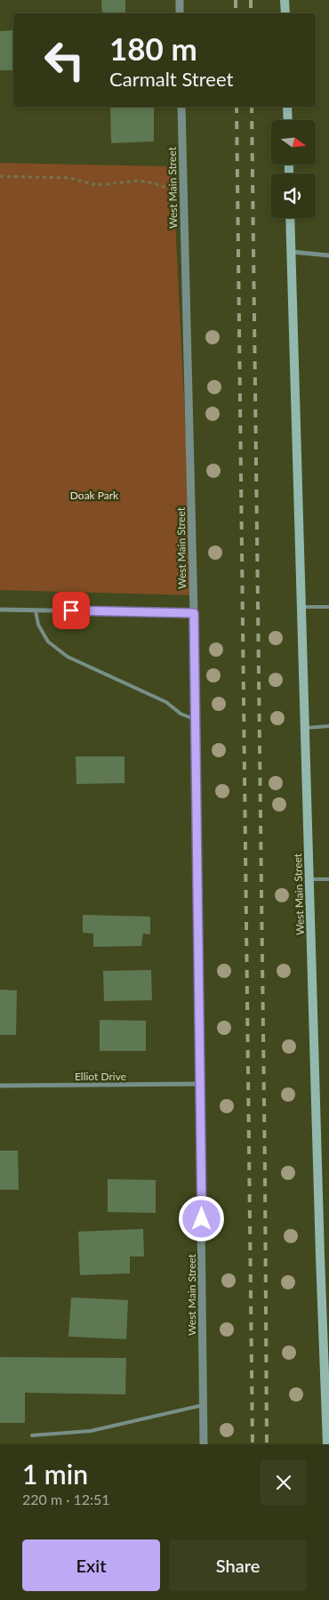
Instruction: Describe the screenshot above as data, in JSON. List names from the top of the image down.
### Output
{
  "streets": {
    "main road": ["West Main Street"],
    "street": ["Elliot Drive"]
  },
  "crossings": [
    ["West Main Street", "Elliot Drive"]
  ],
  "parks": ["Doak Park"],
  "north": "right",
  "page": {
    "turn": ["180 m", "Carmalt Street"],
    "heading": ["1 min", "220 m · 12:51"],
    "buttons": ["Exit", "Share"]
  }
}
